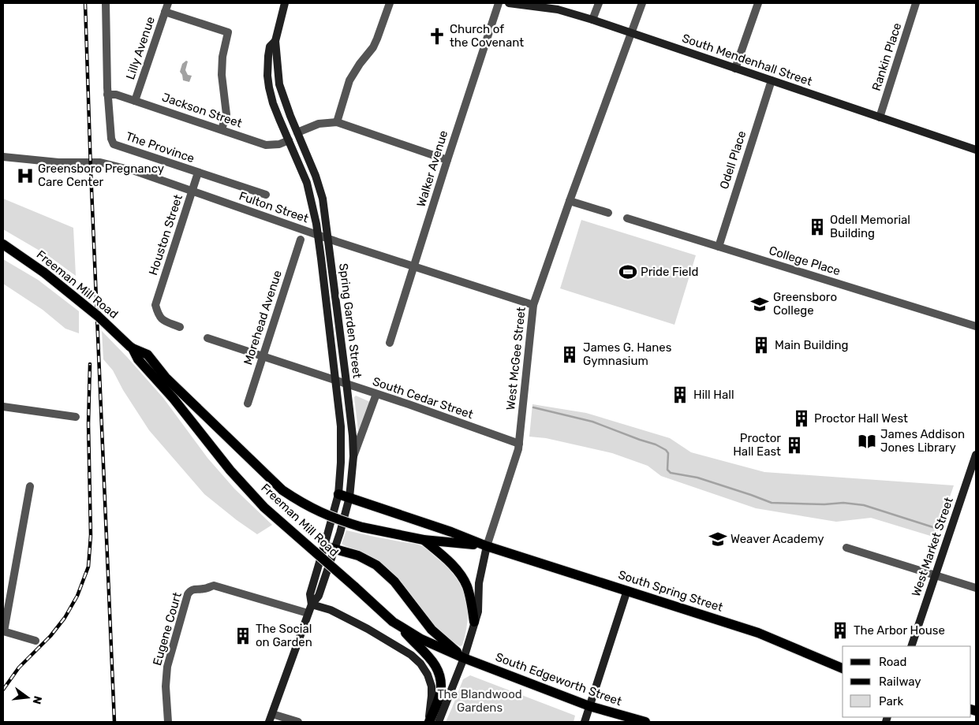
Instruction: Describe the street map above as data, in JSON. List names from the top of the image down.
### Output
{
  "streets": {
    "main road": [
      "South Mendenhall Street",
      "Freeman Mill Road",
      "Spring Garden Street",
      "West McGee Street",
      "West Market Street",
      "South Spring Street",
      "South Edgeworth Street"
    ],
    "street": [
      "Lilly Avenue",
      "Rankin Place",
      "Jackson Street",
      "The Province",
      "Odell Place",
      "Walker Avenue",
      "Fulton Street",
      "Houston Street",
      "College Place",
      "Morehead Avenue",
      "South Cedar Street",
      "Eugene Court"
    ]
  },
  "crossings": [
    ["Lilly Avenue", "Jackson Street"],
    ["Rankin Place", "South Mendenhall Street"],
    ["South Mendenhall Street", "Odell Place"],
    ["South Mendenhall Street", "West McGee Street"],
    ["Jackson Street", "The Province"],
    ["Jackson Street", "Spring Garden Street"],
    ["The Province", "Houston Street"],
    ["Odell Place", "College Place"],
    ["Walker Avenue", "Fulton Street"],
    ["Fulton Street", "Houston Street"],
    ["Fulton Street", "Spring Garden Street"],
    ["Fulton Street", "West McGee Street"],
    ["Freeman Mill Road", "West McGee Street"],
    ["Freeman Mill Road", "South Spring Street"],
    ["Freeman Mill Road", "South Edgeworth Street"],
    ["Morehead Avenue", "South Cedar Street"],
    ["Spring Garden Street", "South Cedar Street"],
    ["Spring Garden Street", "Eugene Court"],
    ["West McGee Street", "South Cedar Street"],
    ["West McGee Street", "South Spring Street"],
    ["West McGee Street", "South Edgeworth Street"]
  ],
  "parks": ["The Blandwood Gardens"],
  "places": {
    "church": ["Church of the Covenant"],
    "hospital": ["Greensboro Pregnancy Care Center"],
    "building": [
      "Odell Memorial Building",
      "Main Building",
      "James G. Hanes Gymnasium",
      "Hill Hall",
      "Proctor Hall West",
      "Proctor Hall East",
      "The Arbor House",
      "The Social on Garden"
    ],
    "sports": ["Pride Field"],
    "school or university": ["Greensboro College", "Weaver Academy"],
    "library": ["James Addison Jones Library"]
  },
  "legend": ["Road", "Railway", "Park"],
  "north": "right"
}
